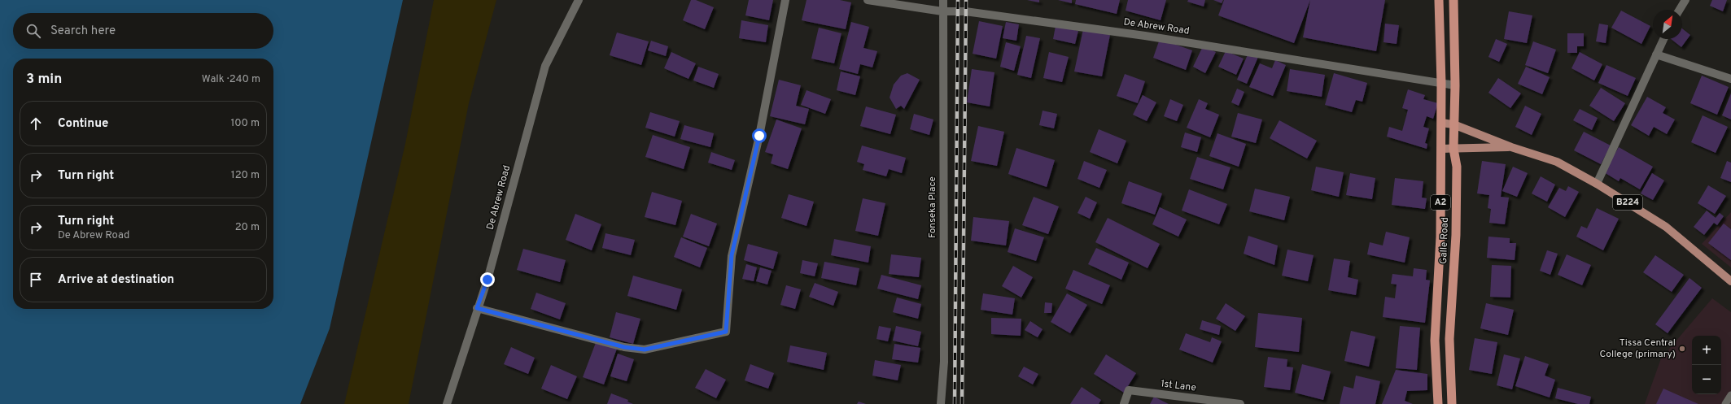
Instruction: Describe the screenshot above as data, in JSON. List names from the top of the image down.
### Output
{
  "streets": {
    "highway": ["A2", "Galle Road"],
    "main road": ["B224"],
    "street": ["De Abrew Road", "Fonseka Place", "1st Lane"]
  },
  "crossings": [
    ["De Abrew Road", "Fonseka Place"],
    ["De Abrew Road", "Galle Road"],
    ["B224", "Galle Road"]
  ],
  "places": ["Tissa Central College (primary)"],
  "north": "top right",
  "page": {
    "search": "Search here",
    "heading": ["3 min", "Walk · 240 m"],
    "list": [
      ["Continue", "100 m"],
      ["Turn right", "120 m"],
      ["Turn right", "De Abrew Road", "20 m"],
      "Arrive at destination"
    ],
    "map_buttons": ["+", "−"]
  }
}
